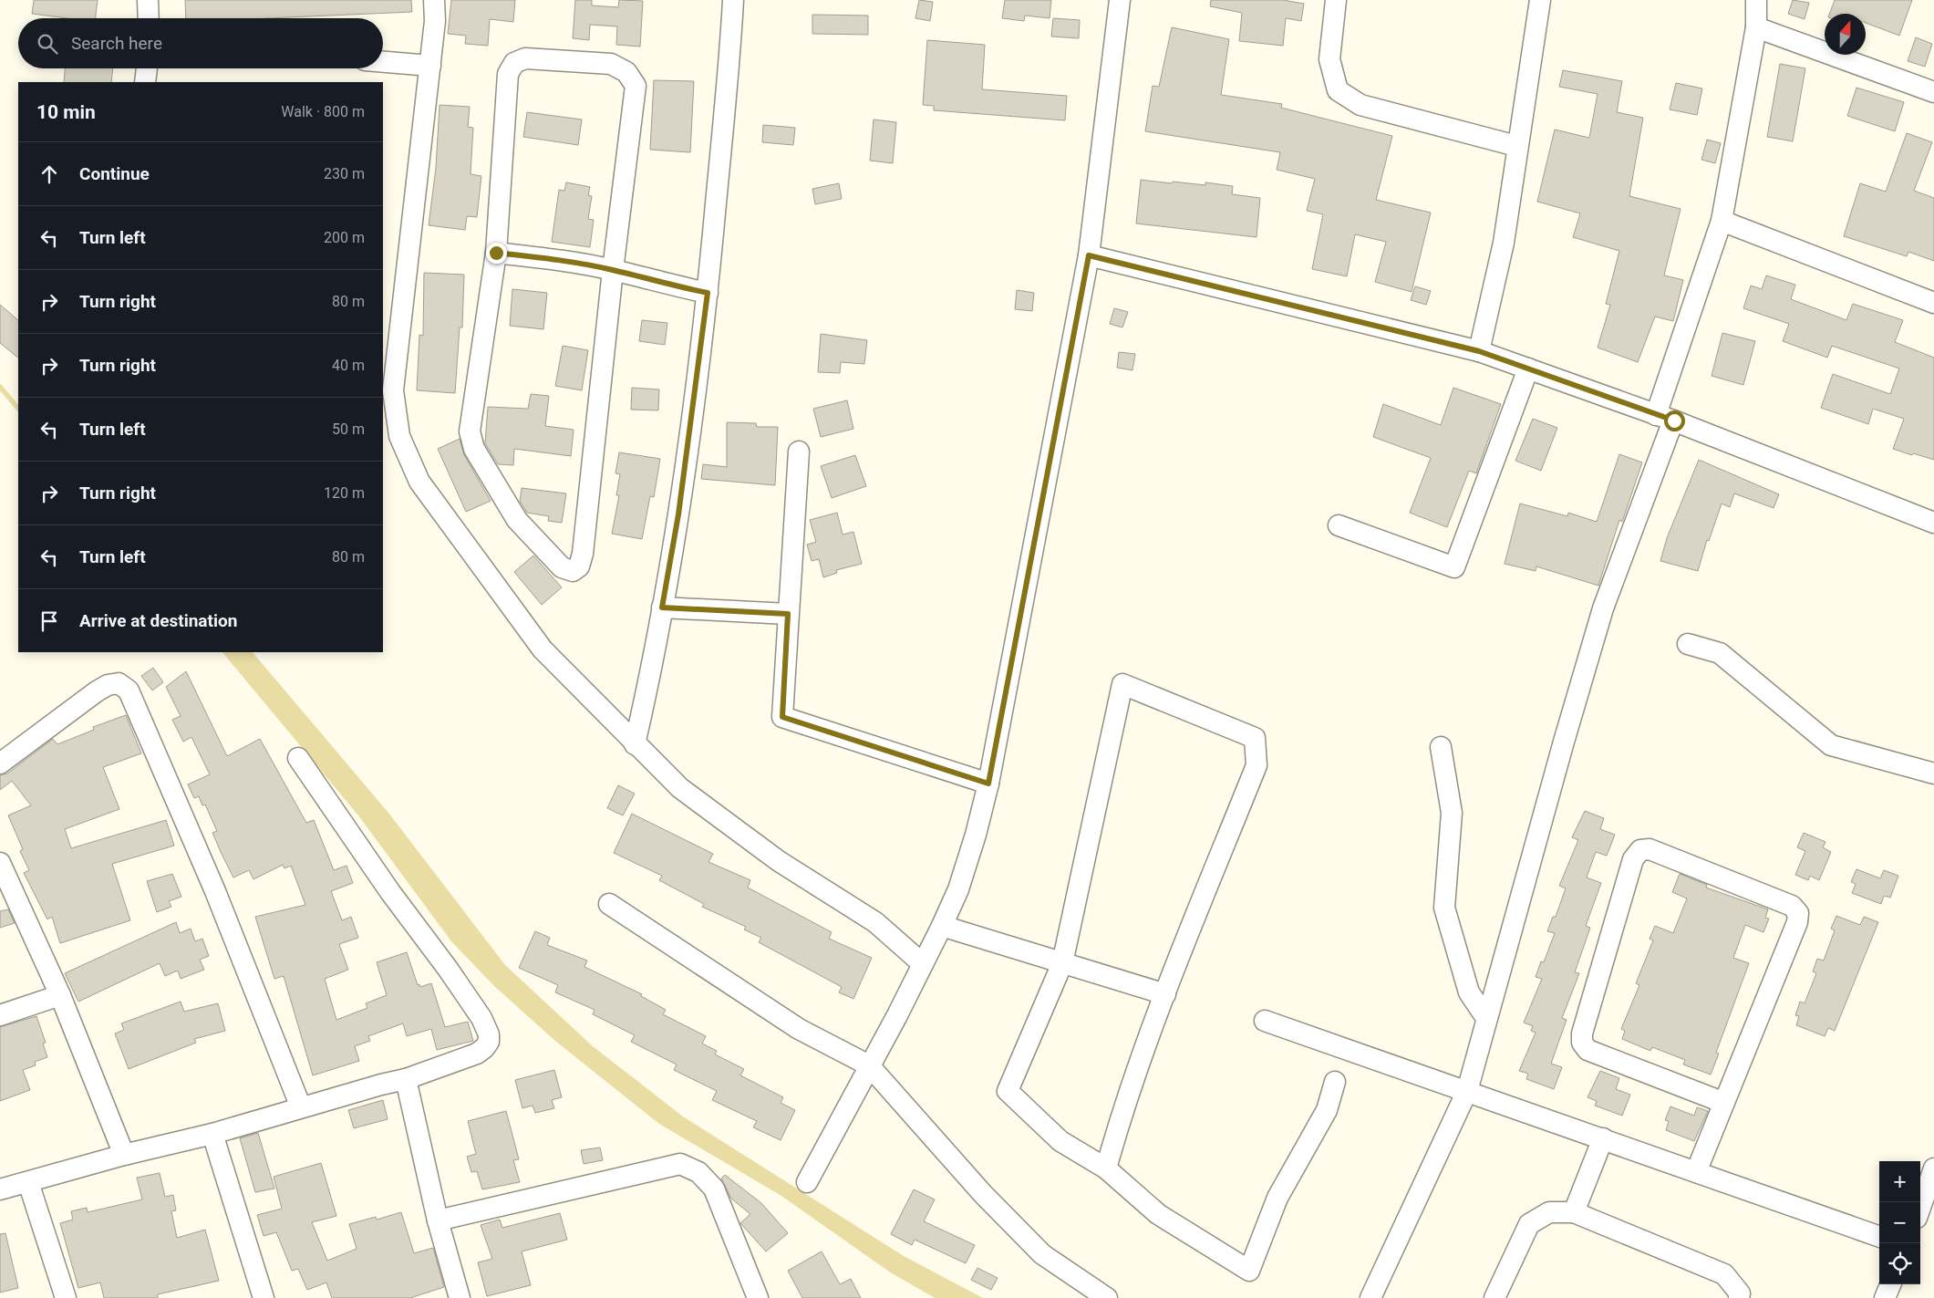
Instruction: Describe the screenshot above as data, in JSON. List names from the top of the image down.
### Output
{
  "north": "top",
  "page": {
    "search": "Search here",
    "heading": ["10 min", "Walk · 800 m"],
    "list": [
      ["Continue", "230 m"],
      ["Turn left", "200 m"],
      ["Turn right", "80 m"],
      ["Turn right", "40 m"],
      ["Turn left", "50 m"],
      ["Turn right", "120 m"],
      ["Turn left", "80 m"],
      "Arrive at destination"
    ],
    "map_buttons": ["+", "−"]
  }
}
